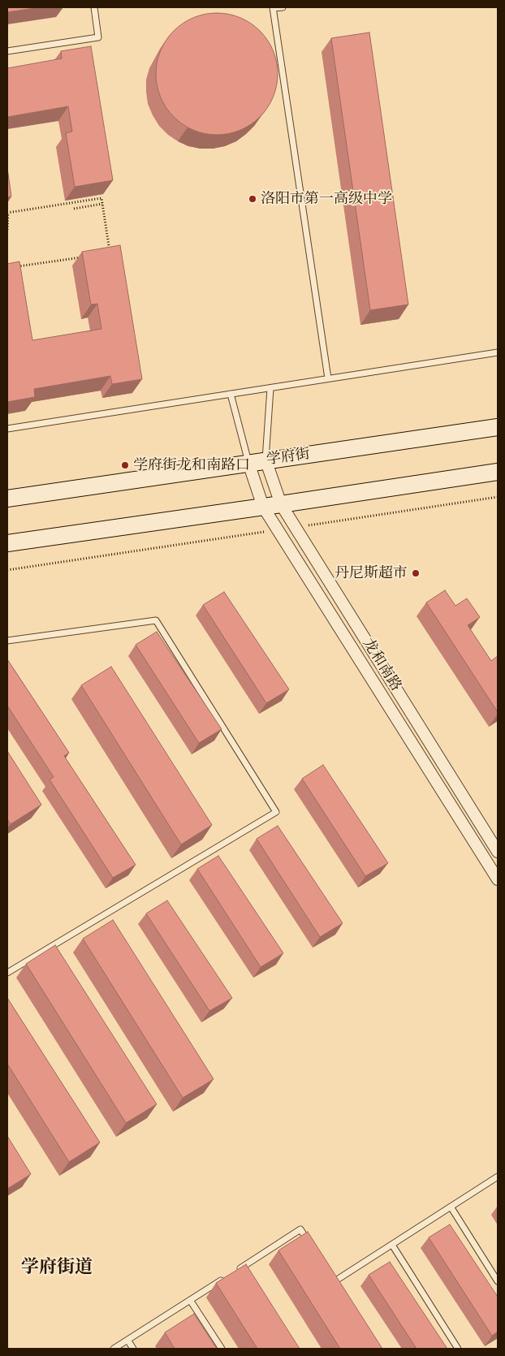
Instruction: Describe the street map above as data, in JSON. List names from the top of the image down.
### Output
{
  "streets": {
    "main road": ["学府街"],
    "street": ["龙和南路"]
  },
  "crossings": [
    ["学府街", "龙和南路"]
  ],
  "districts": ["学府街道"],
  "places": ["洛阳市第一高级中学", "学府街龙和南路口", "丹尼斯超市"]
}
